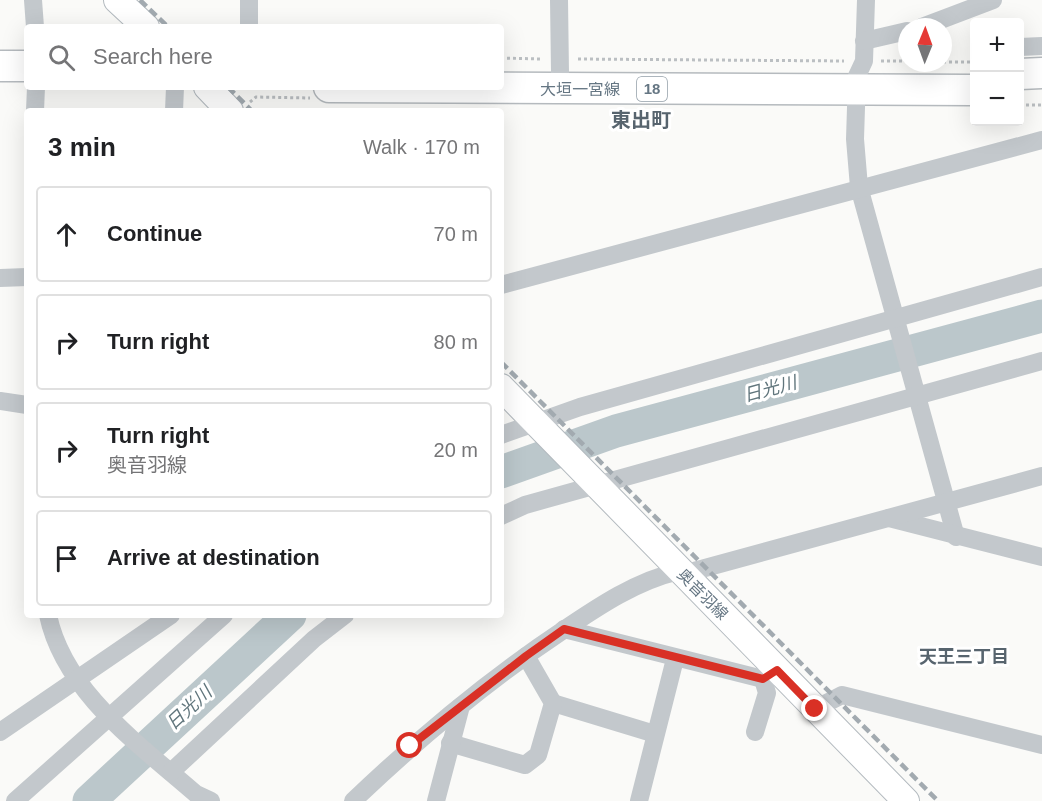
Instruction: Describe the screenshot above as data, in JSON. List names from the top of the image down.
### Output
{
  "streets": {
    "main road": ["大垣一宮線", "18", "奥音羽線"]
  },
  "districts": ["東出町", "天王三丁目"],
  "water": ["日光川"],
  "north": "top",
  "page": {
    "map_buttons": ["+", "−"],
    "search": "Search here",
    "heading": ["3 min", "Walk · 170 m"],
    "list": [
      ["Continue", "70 m"],
      ["Turn right", "80 m"],
      ["Turn right", "奥音羽線", "20 m"],
      "Arrive at destination"
    ]
  }
}
